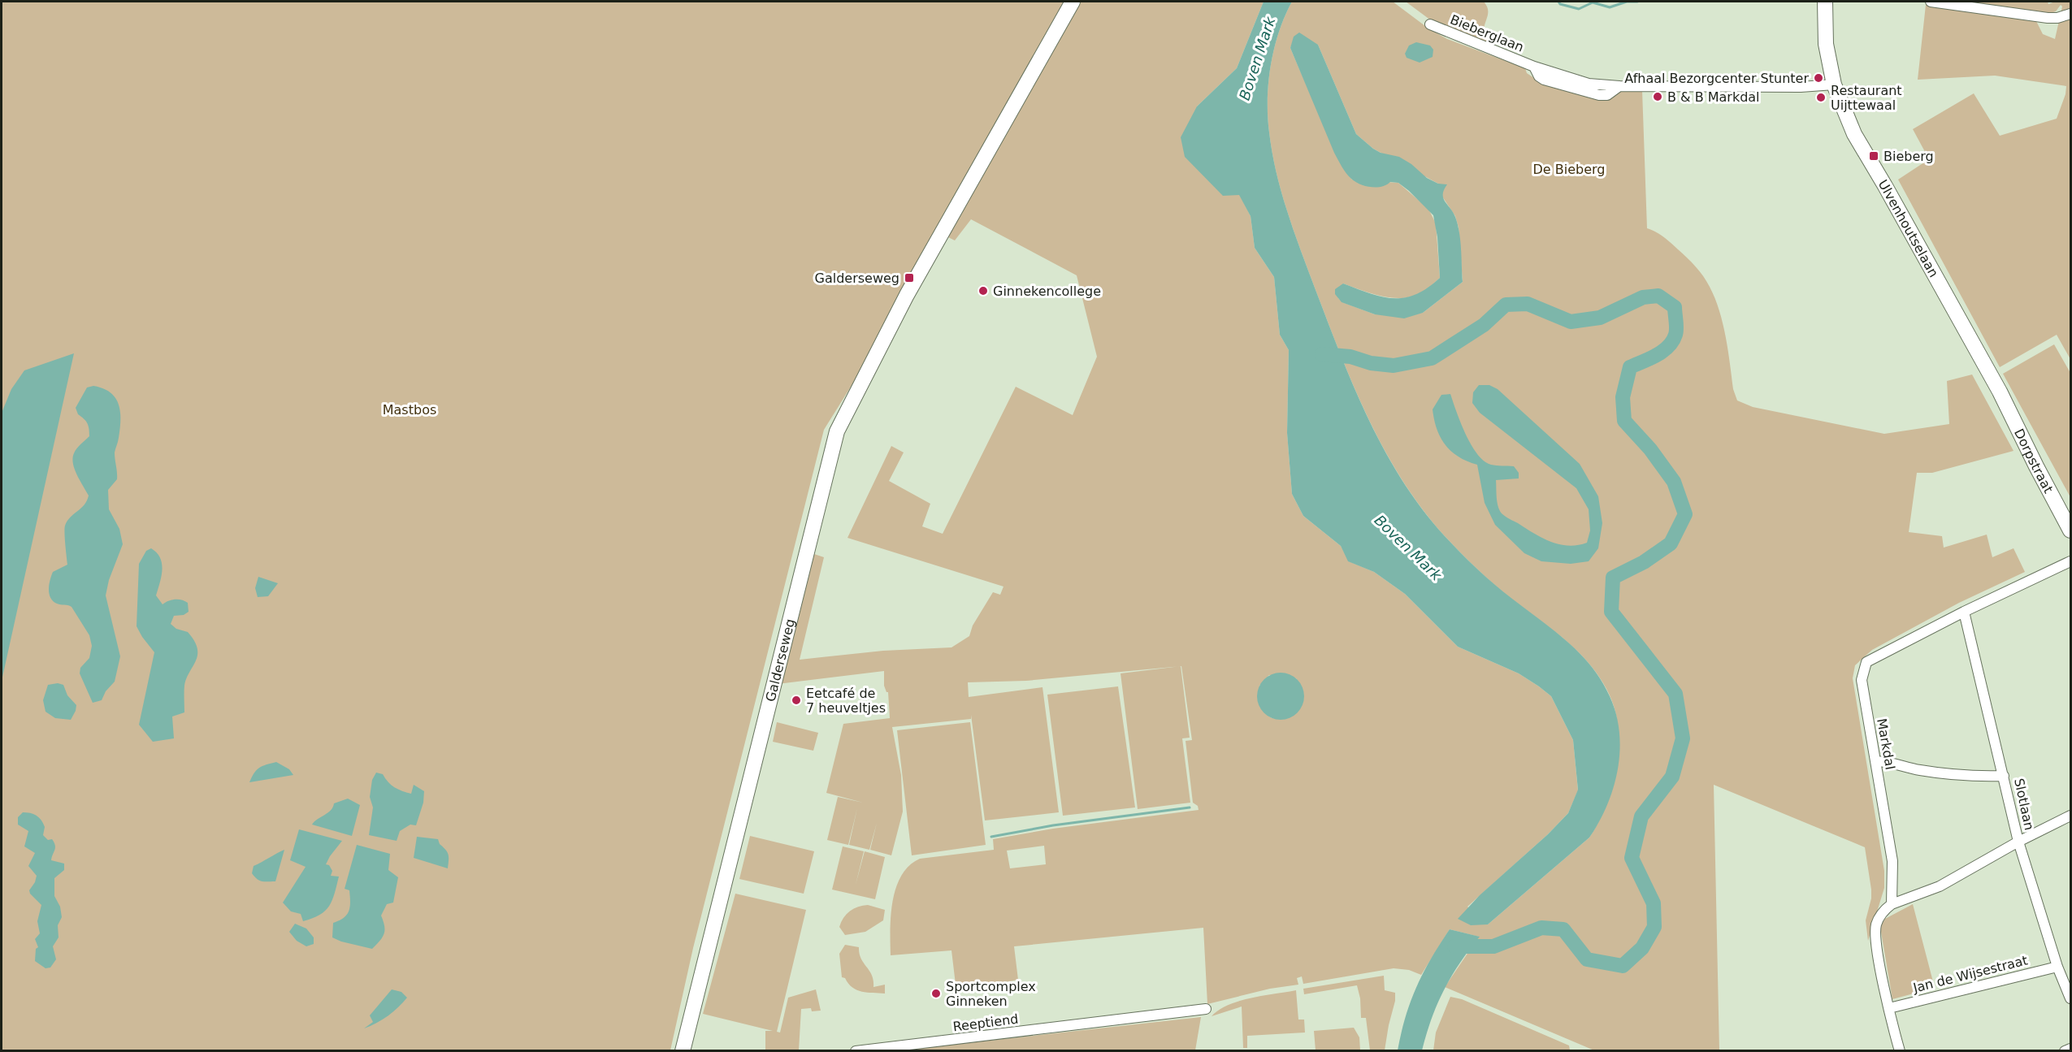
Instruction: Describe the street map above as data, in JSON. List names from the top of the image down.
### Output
{
  "streets": {
    "street": [
      "Bieberglaan",
      "Ulvenhoutselaan",
      "Dorpstraat",
      "Galderseweg",
      "Markdal",
      "Slotlaan",
      "Jan de Wijsestraat",
      "Reeptiend"
    ]
  },
  "crossings": [
    ["Bieberglaan", "Ulvenhoutselaan"],
    ["Ulvenhoutselaan", "Dorpstraat"],
    ["Markdal", "Slotlaan"],
    ["Slotlaan", "Jan de Wijsestraat"]
  ],
  "water": ["Boven Mark"],
  "parks": ["De Bieberg", "Mastbos"],
  "places": {
    "other": [
      "Afhaal Bezorgcenter Stunter",
      "B & B Markdal",
      "Restaurant Uijttewaal",
      "Ginnekencollege",
      "Eetcafé de 7 heuveltjes",
      "Sportcomplex Ginneken"
    ],
    "transit": ["Bieberg", "Galderseweg"]
  }
}
